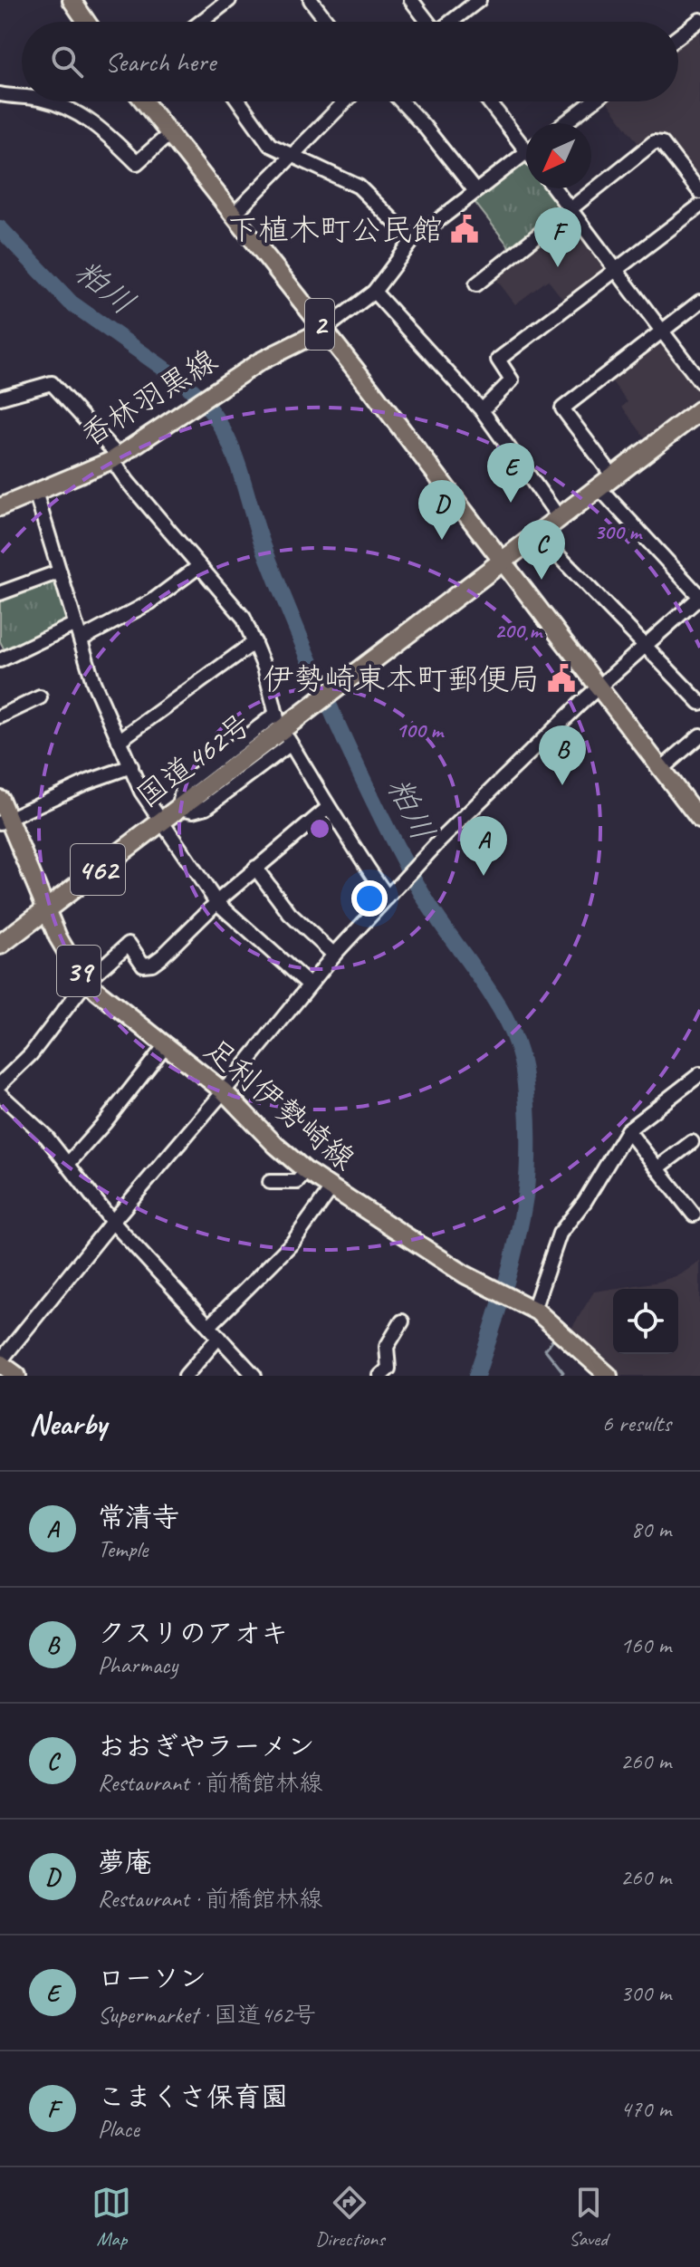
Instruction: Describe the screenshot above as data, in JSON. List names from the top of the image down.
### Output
{
  "streets": {
    "highway": ["国道462号", "462"],
    "main road": [
      "2",
      "香林羽黒線",
      "39",
      "足利伊勢崎線"
    ]
  },
  "crossings": [
    ["2", "香林羽黒線"],
    ["2", "国道462号"],
    ["国道462号", "足利伊勢崎線"]
  ],
  "water": ["粕川"],
  "places": {
    "public building": ["下植木町公民館", "伊勢崎東本町郵便局"]
  },
  "north": "bottom left",
  "page": {
    "search": "Search here",
    "pins": [
      "F",
      "E",
      "D",
      "C",
      "B",
      "A"
    ],
    "heading": ["Nearby", "6 results"],
    "list": [
      {
        "mark": "A",
        "name": "常清寺",
        "note": "Temple",
        "value": "80 m"
      },
      {
        "mark": "B",
        "name": "クスリのアオキ",
        "note": "Pharmacy",
        "value": "160 m"
      },
      {
        "mark": "C",
        "name": "おおぎやラーメン",
        "note": "Restaurant · 前橋館林線",
        "value": "260 m"
      },
      {
        "mark": "D",
        "name": "夢庵",
        "note": "Restaurant · 前橋館林線",
        "value": "260 m"
      },
      {
        "mark": "E",
        "name": "ローソン",
        "note": "Supermarket · 国道462号",
        "value": "300 m"
      },
      {
        "mark": "F",
        "name": "こまくさ保育園",
        "note": "Place",
        "value": "470 m"
      }
    ],
    "nav": ["Map", "Directions", "Saved"]
  },
  "rings": ["300 m", "200 m", "100 m"]
}
